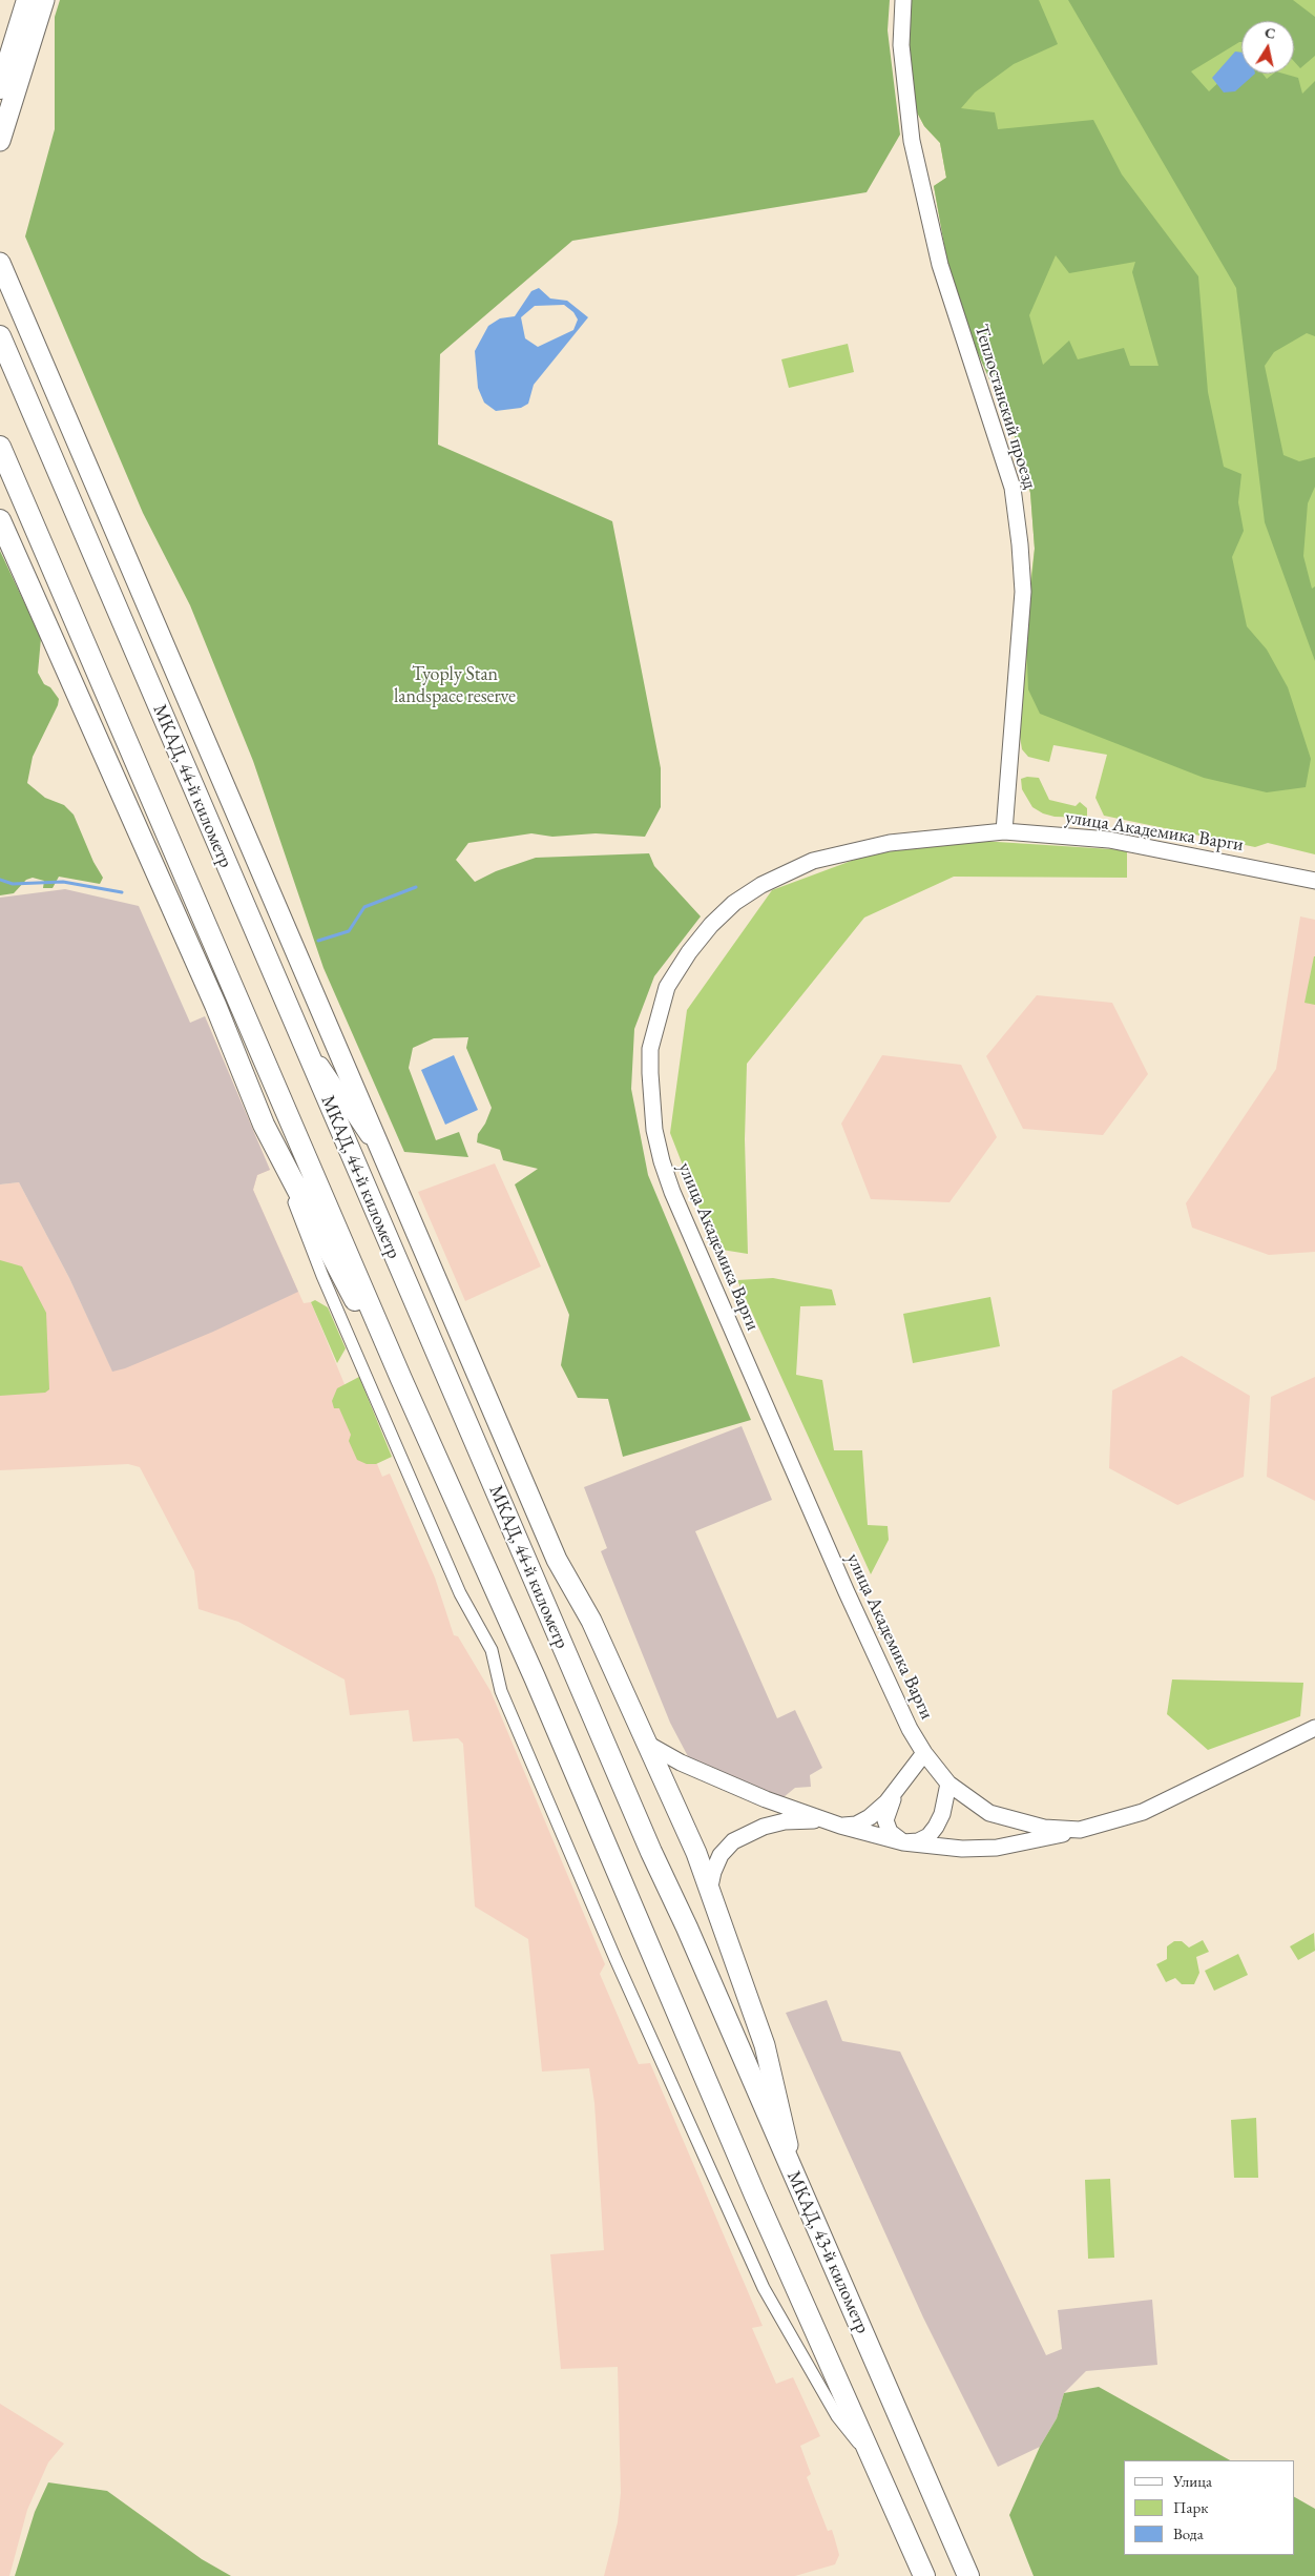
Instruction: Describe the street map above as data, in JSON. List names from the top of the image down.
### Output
{
  "streets": {
    "highway": ["МКАД, 44-й километр", "МКАД, 43-й километр"],
    "street": ["Теплостанский проезд", "улица Академика Варги"]
  },
  "crossings": [
    ["Теплостанский проезд", "улица Академика Варги"],
    ["МКАД, 44-й километр", "МКАД, 43-й километр"]
  ],
  "parks": ["Tyoply Stan landspace reserve"],
  "legend": ["Улица", "Парк", "Вода"],
  "north": "top"
}
